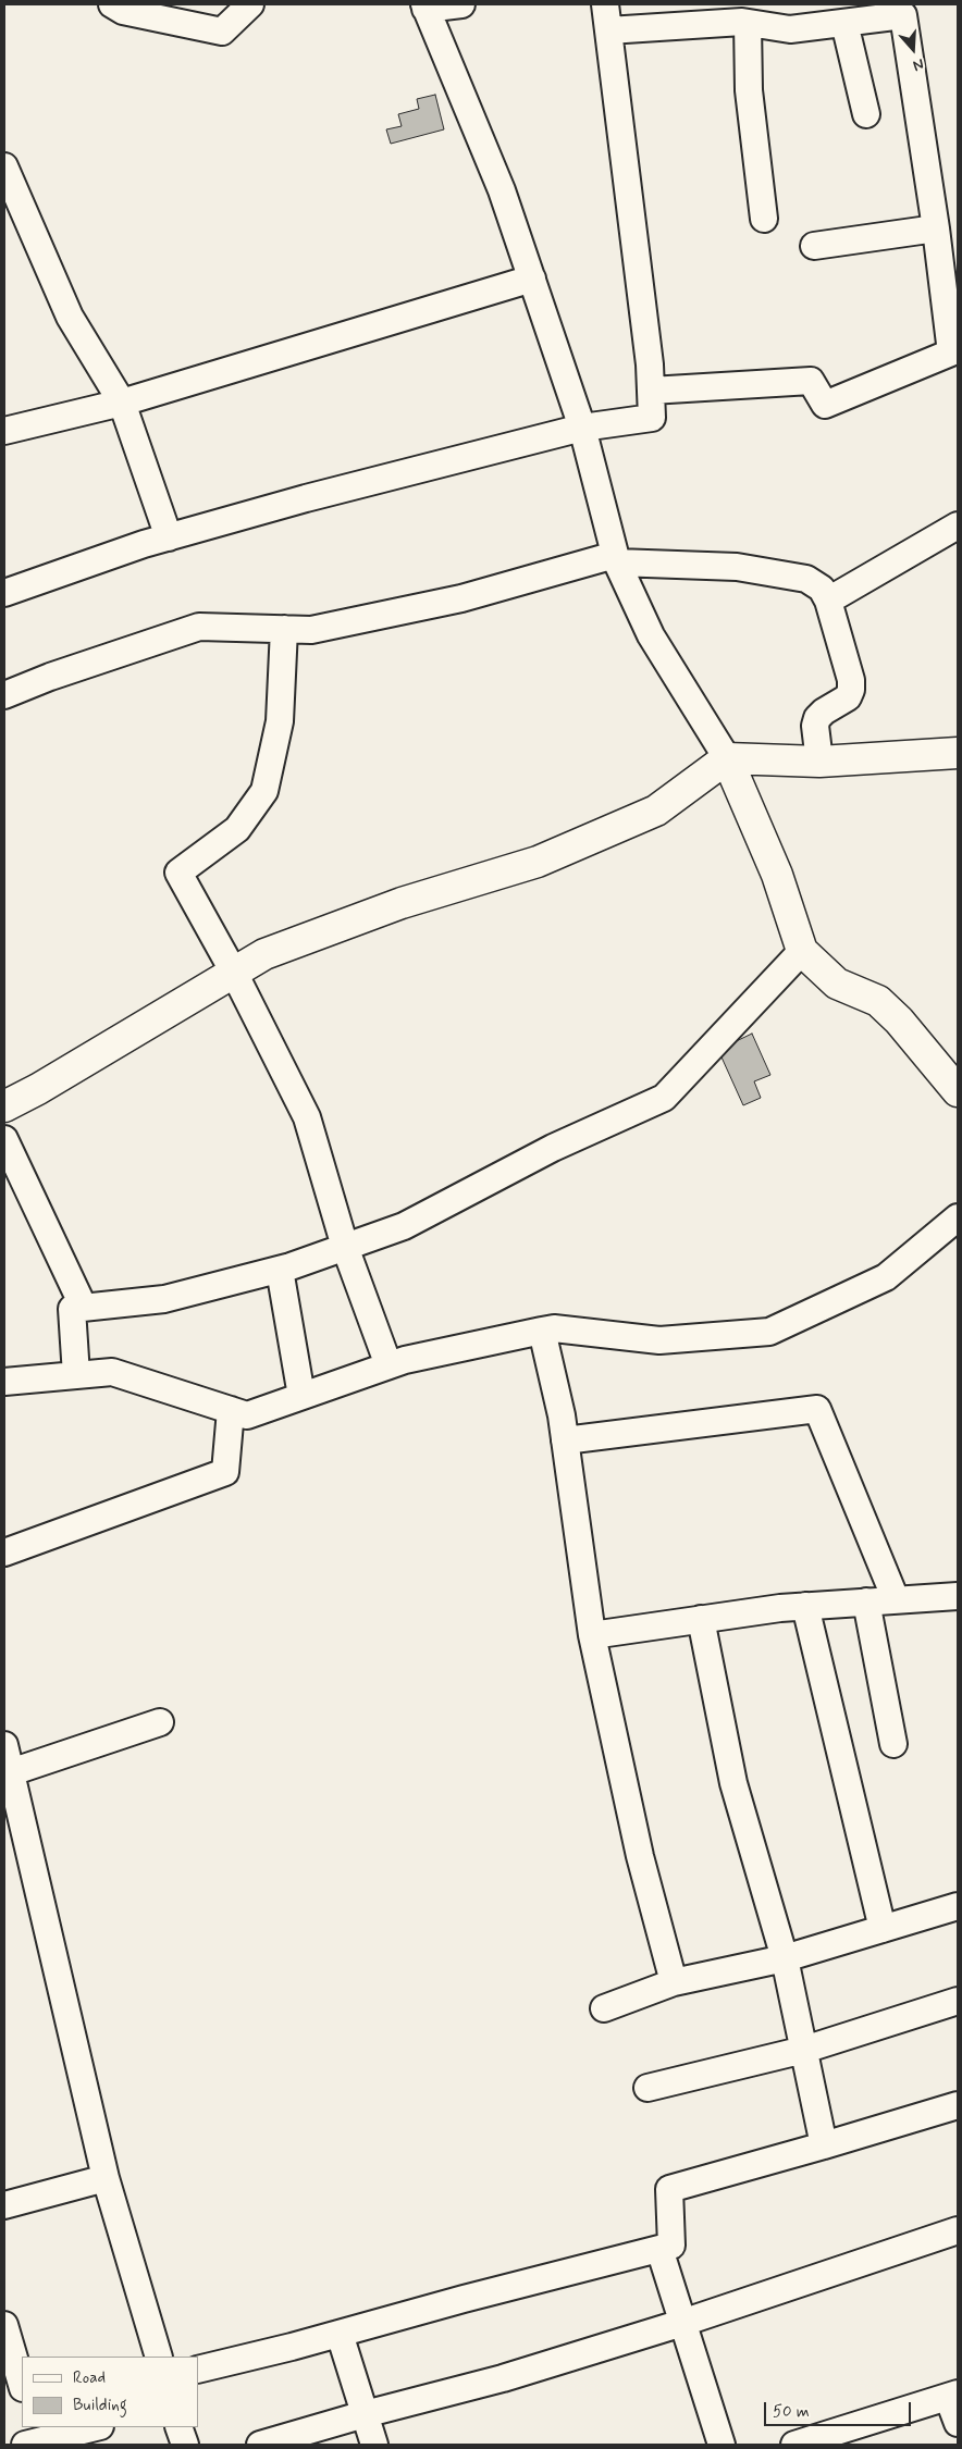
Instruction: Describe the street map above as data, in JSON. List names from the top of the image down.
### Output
{
  "legend": ["Road", "Building"],
  "scale_bar": "50 m",
  "north": "bottom"
}
